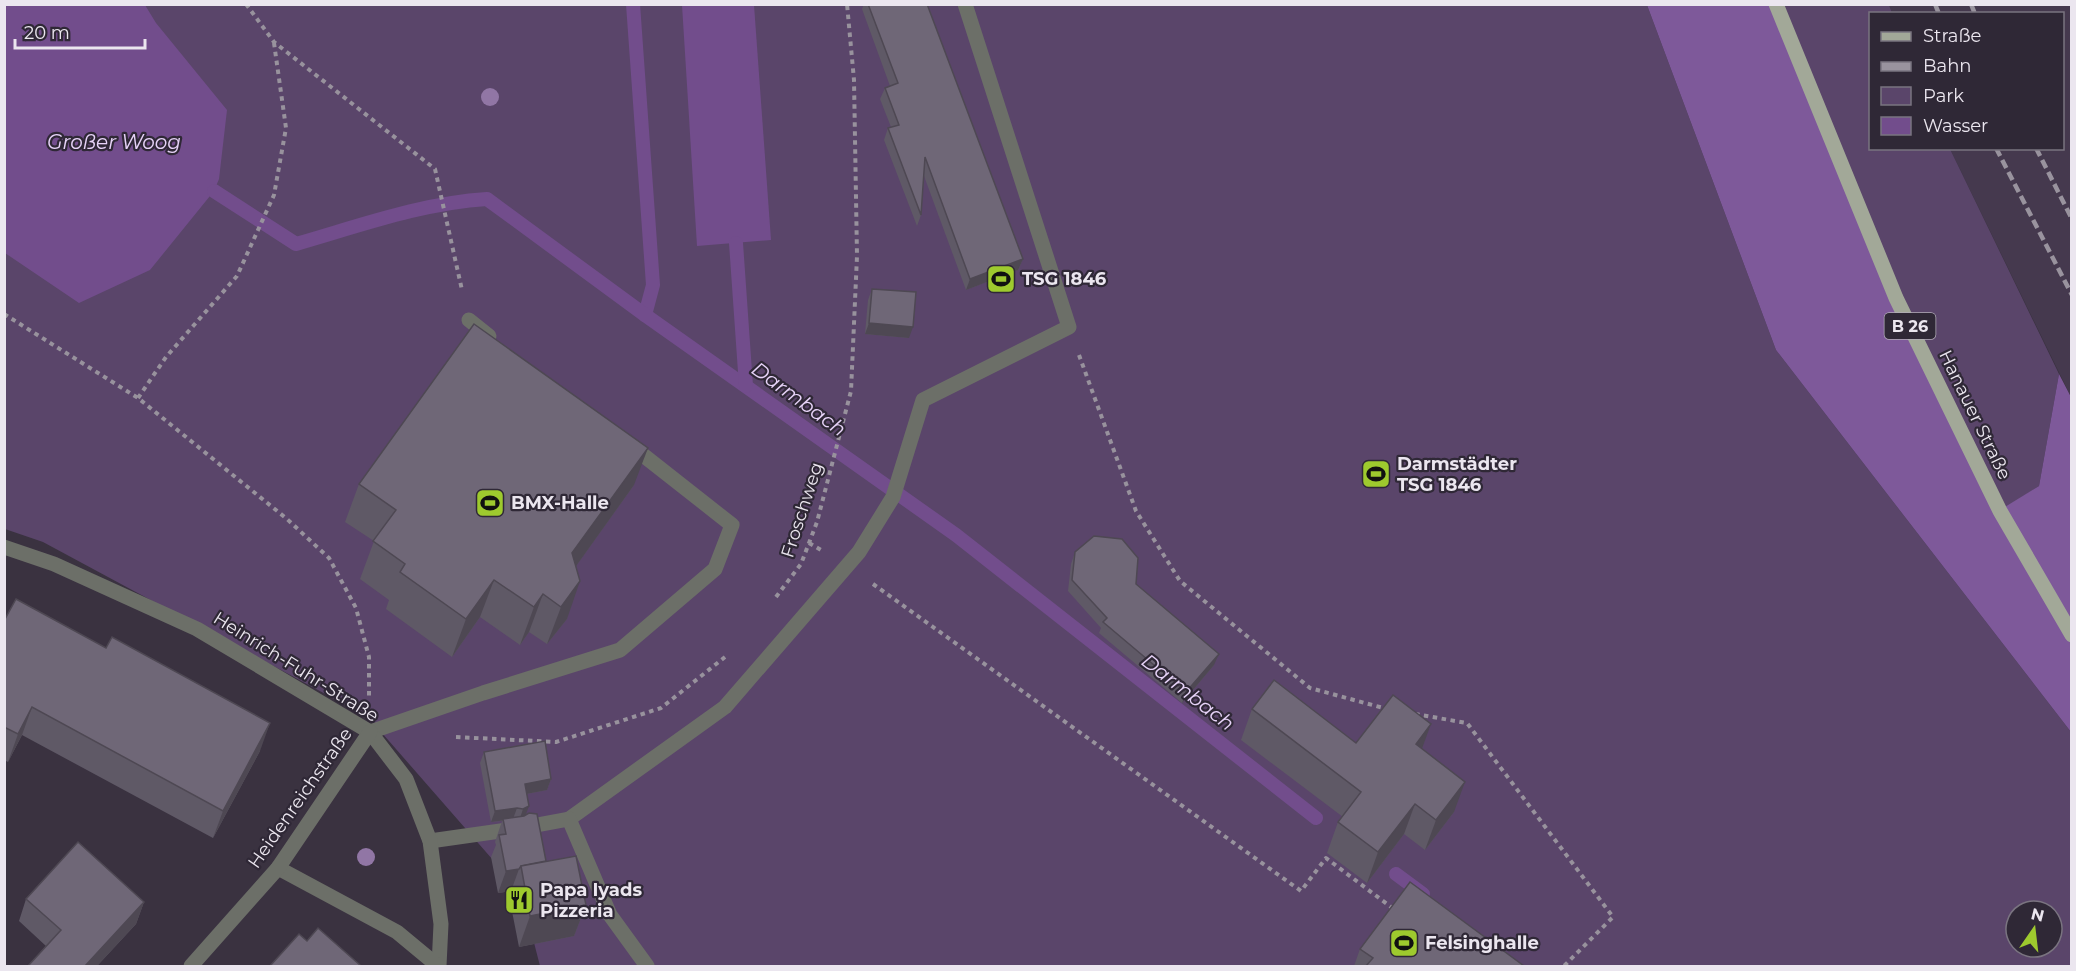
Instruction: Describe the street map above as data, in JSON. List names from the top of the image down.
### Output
{
  "streets": {
    "main road": ["B 26", "Hanauer Straße"],
    "street": ["Heinrich-Fuhr-Straße", "Heidenreichstraße"],
    "path": ["Froschweg"]
  },
  "crossings": [
    ["Heinrich-Fuhr-Straße", "Heidenreichstraße"]
  ],
  "water": ["Großer Woog", "Darmbach"],
  "places": {
    "sports": [
      "TSG 1846",
      "Darmstädter TSG 1846",
      "BMX-Halle",
      "Felsinghalle"
    ],
    "restaurant": ["Papa Iyads Pizzeria"]
  },
  "legend": [
    "Straße",
    "Bahn",
    "Park",
    "Wasser"
  ],
  "scale_bar": "20 m",
  "north": "top"
}
